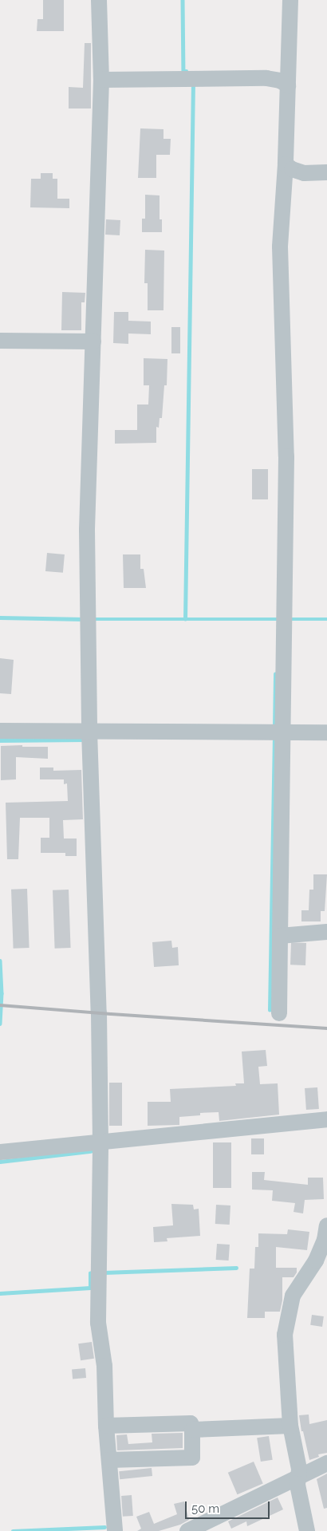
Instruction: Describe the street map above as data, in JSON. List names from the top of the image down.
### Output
{
  "scale_bar": "50 m"
}
